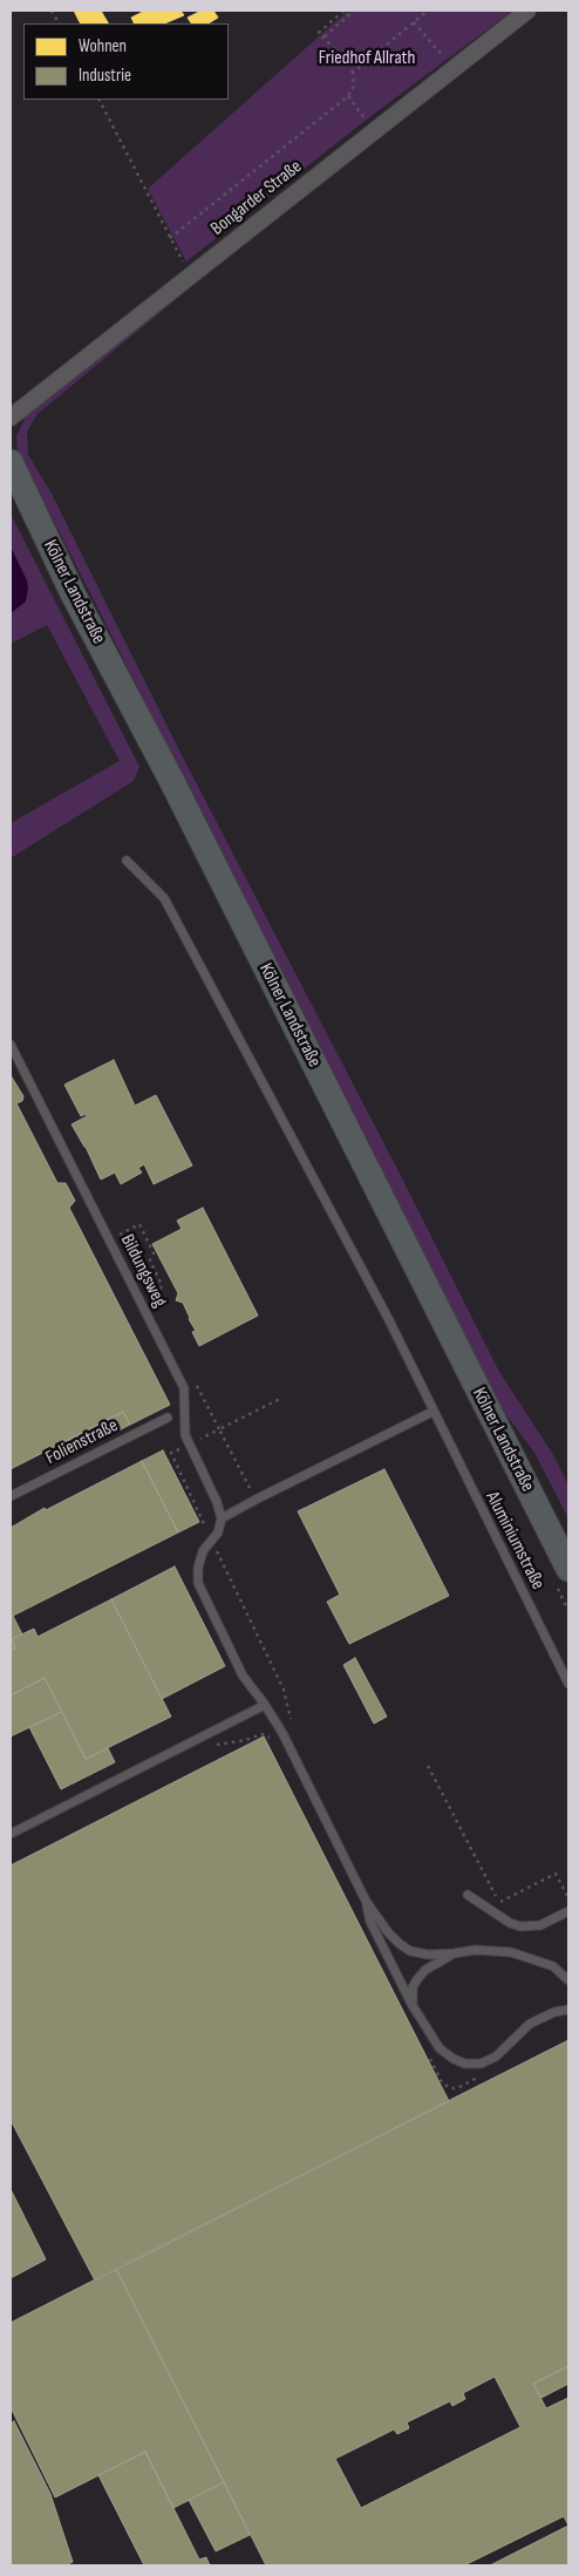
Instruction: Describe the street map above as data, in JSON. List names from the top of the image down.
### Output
{
  "streets": {
    "main road": ["Kölner Landstraße"],
    "street": ["Bongarder Straße"],
    "lane": ["Bildungsweg", "Folienstraße", "Aluminiumstraße"]
  },
  "parks": ["Friedhof Allrath"],
  "legend": ["Wohnen", "Industrie"]
}
